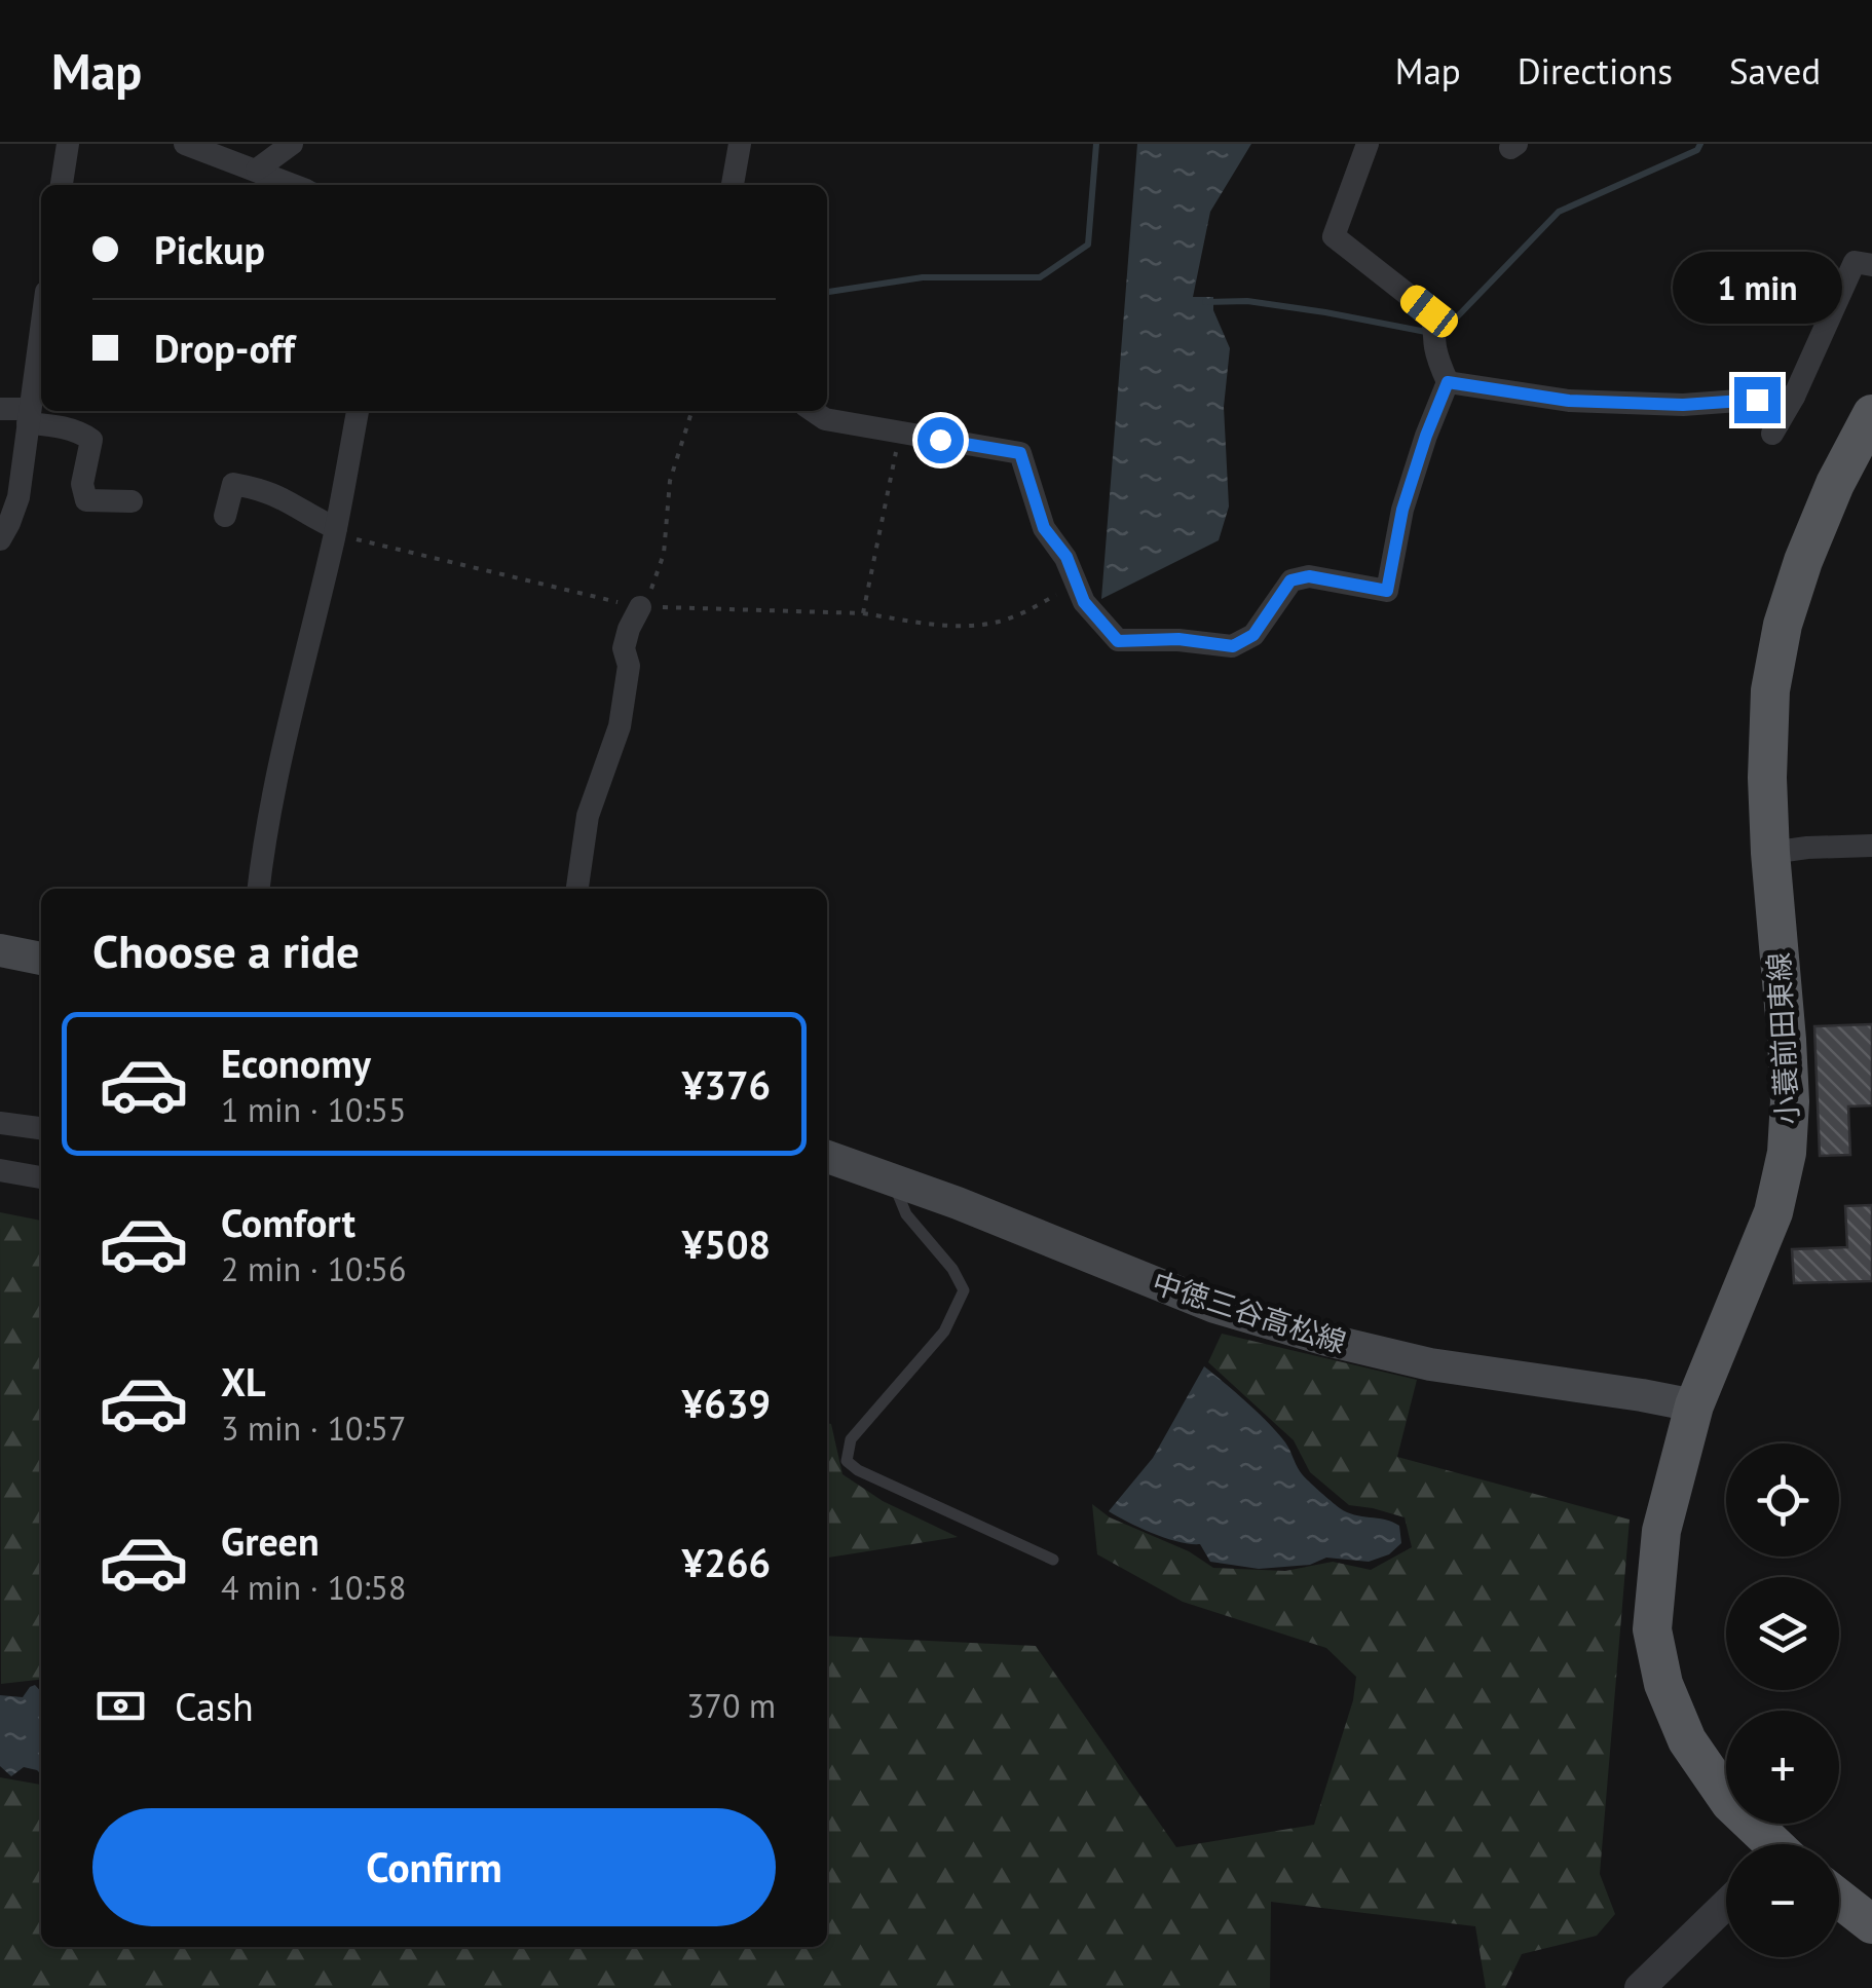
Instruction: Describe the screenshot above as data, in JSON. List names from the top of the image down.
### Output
{
  "streets": {
    "main road": ["小蓑前田東線", "中徳三谷高松線"]
  },
  "crossings": [
    ["小蓑前田東線", "中徳三谷高松線"]
  ],
  "page": {
    "header": "Map",
    "nav": ["Map", "Directions", "Saved"],
    "banner": ["Pickup", "Drop-off"],
    "bubble": "1 min",
    "heading": "Choose a ride",
    "list": [
      {
        "name": "Economy",
        "note": "1 min · 10:55",
        "value": "¥376"
      },
      {
        "name": "Comfort",
        "note": "2 min · 10:56",
        "value": "¥508"
      },
      {
        "name": "XL",
        "note": "3 min · 10:57",
        "value": "¥639"
      },
      {
        "name": "Green",
        "note": "4 min · 10:58",
        "value": "¥266"
      }
    ],
    "map_buttons": ["+", "−"],
    "pay": ["Cash", "370 m"],
    "buttons": "Confirm"
  }
}
